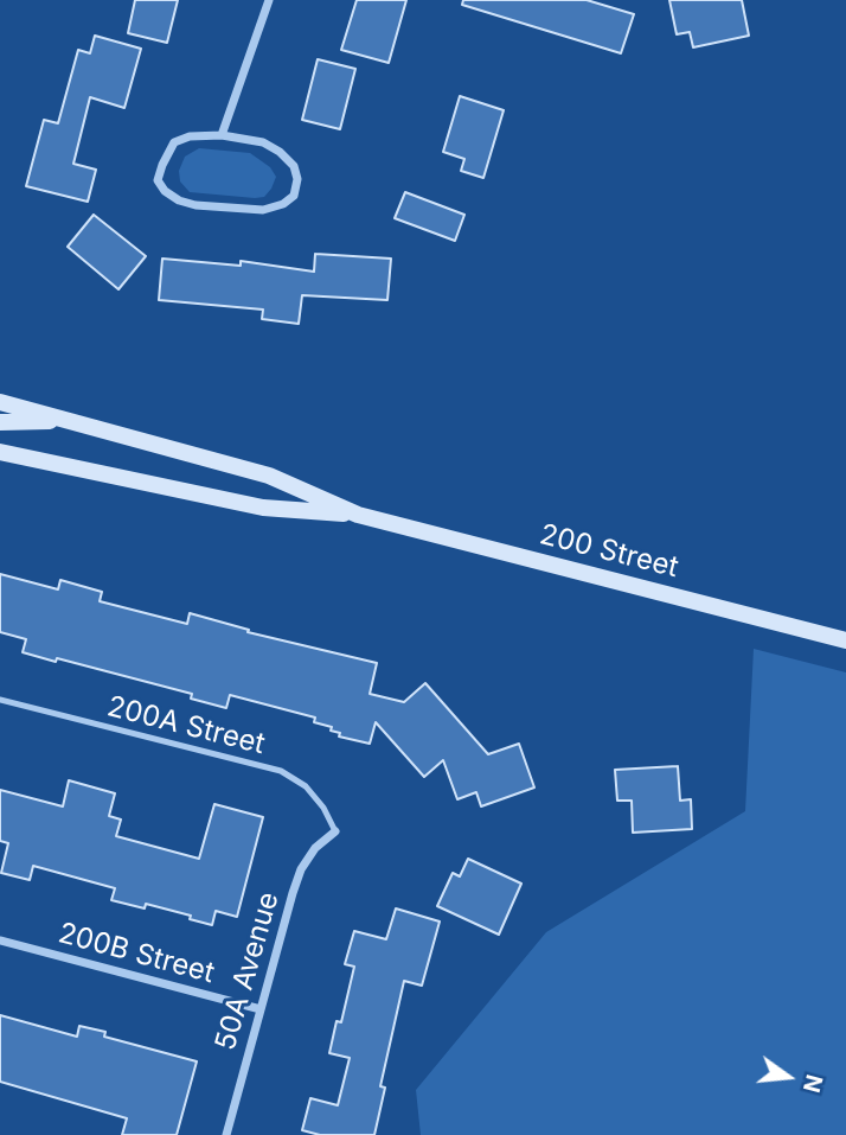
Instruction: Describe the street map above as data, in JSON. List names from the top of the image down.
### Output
{
  "streets": {
    "main road": ["200 Street"],
    "street": ["200B Street", "50A Avenue"],
    "lane": ["200A Street"]
  },
  "crossings": [
    ["200A Street", "50A Avenue"],
    ["200B Street", "50A Avenue"]
  ],
  "north": "right"
}
